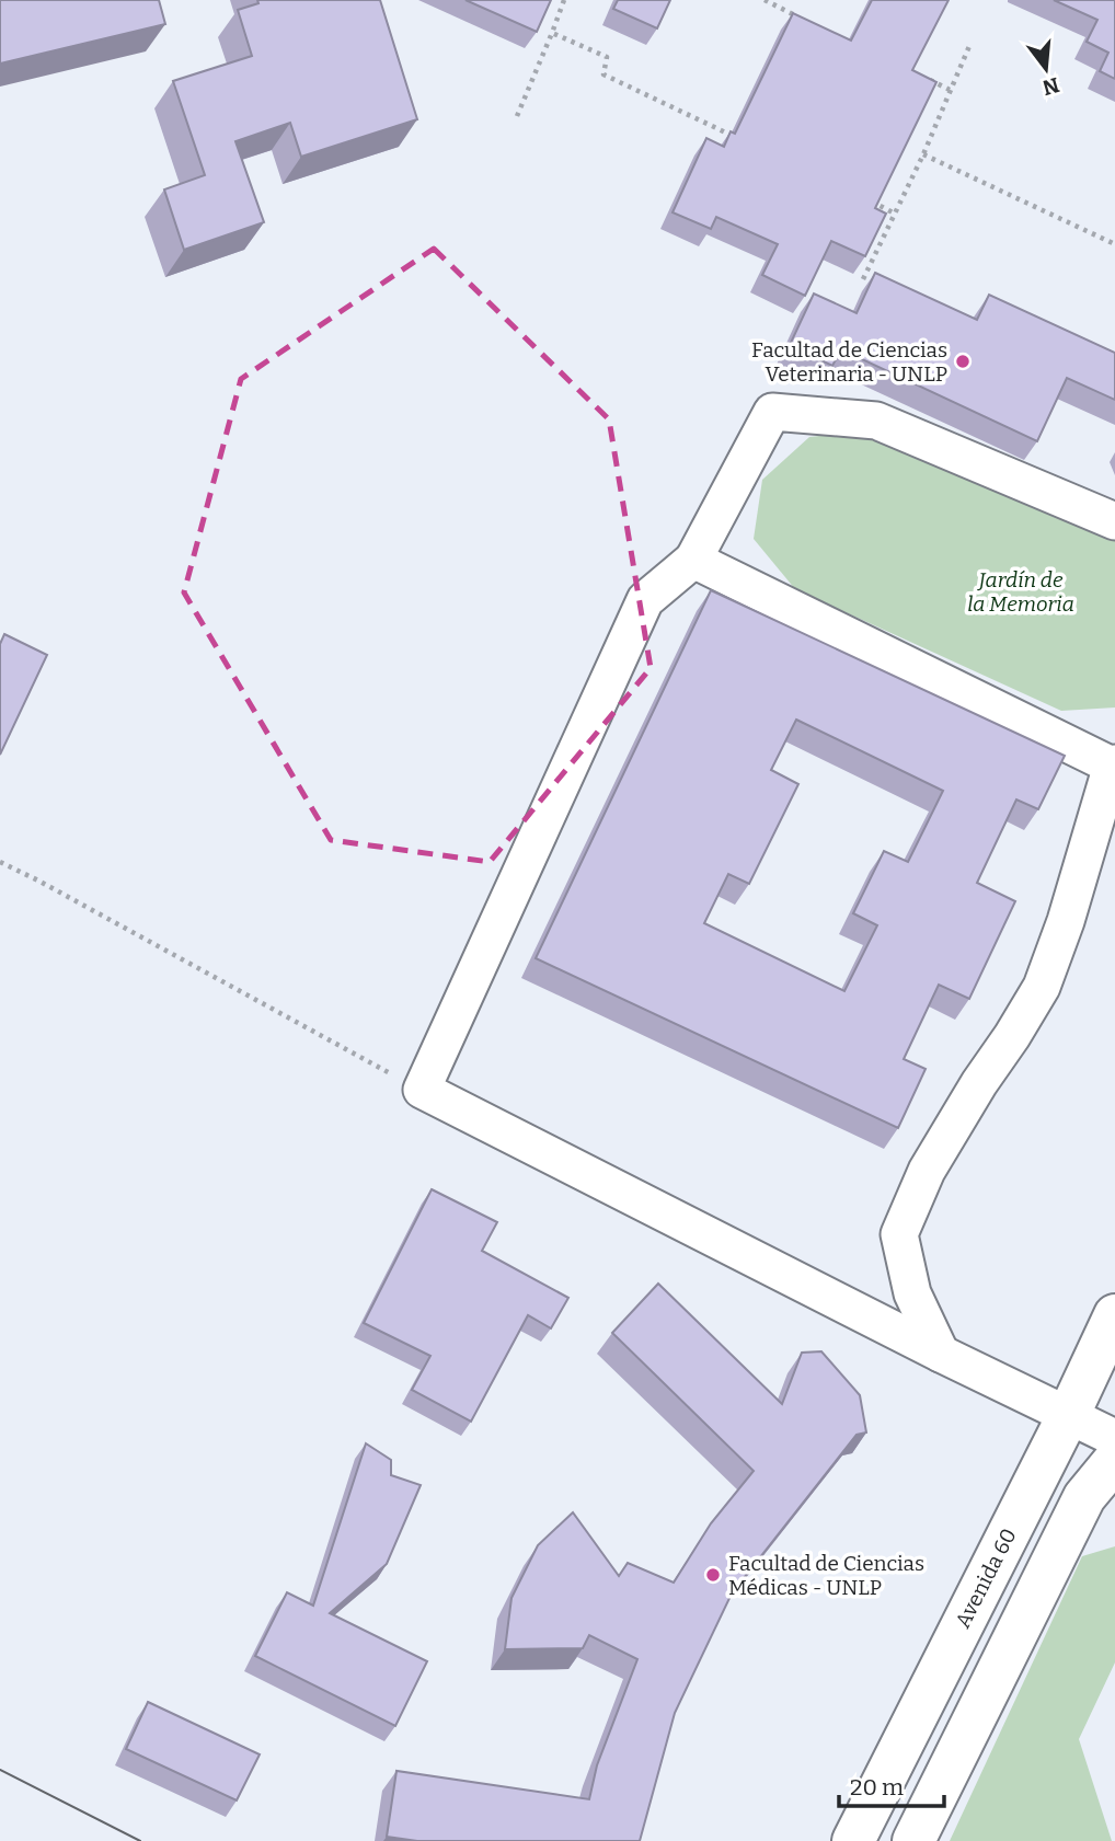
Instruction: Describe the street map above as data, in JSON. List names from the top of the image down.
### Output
{
  "streets": {
    "main road": ["Avenida 60"]
  },
  "parks": ["Jardín de la Memoria"],
  "places": ["Facultad de Ciencias Veterinaria - UNLP", "Facultad de Ciencias Médicas - UNLP"],
  "scale_bar": "20 m",
  "north": "bottom"
}
